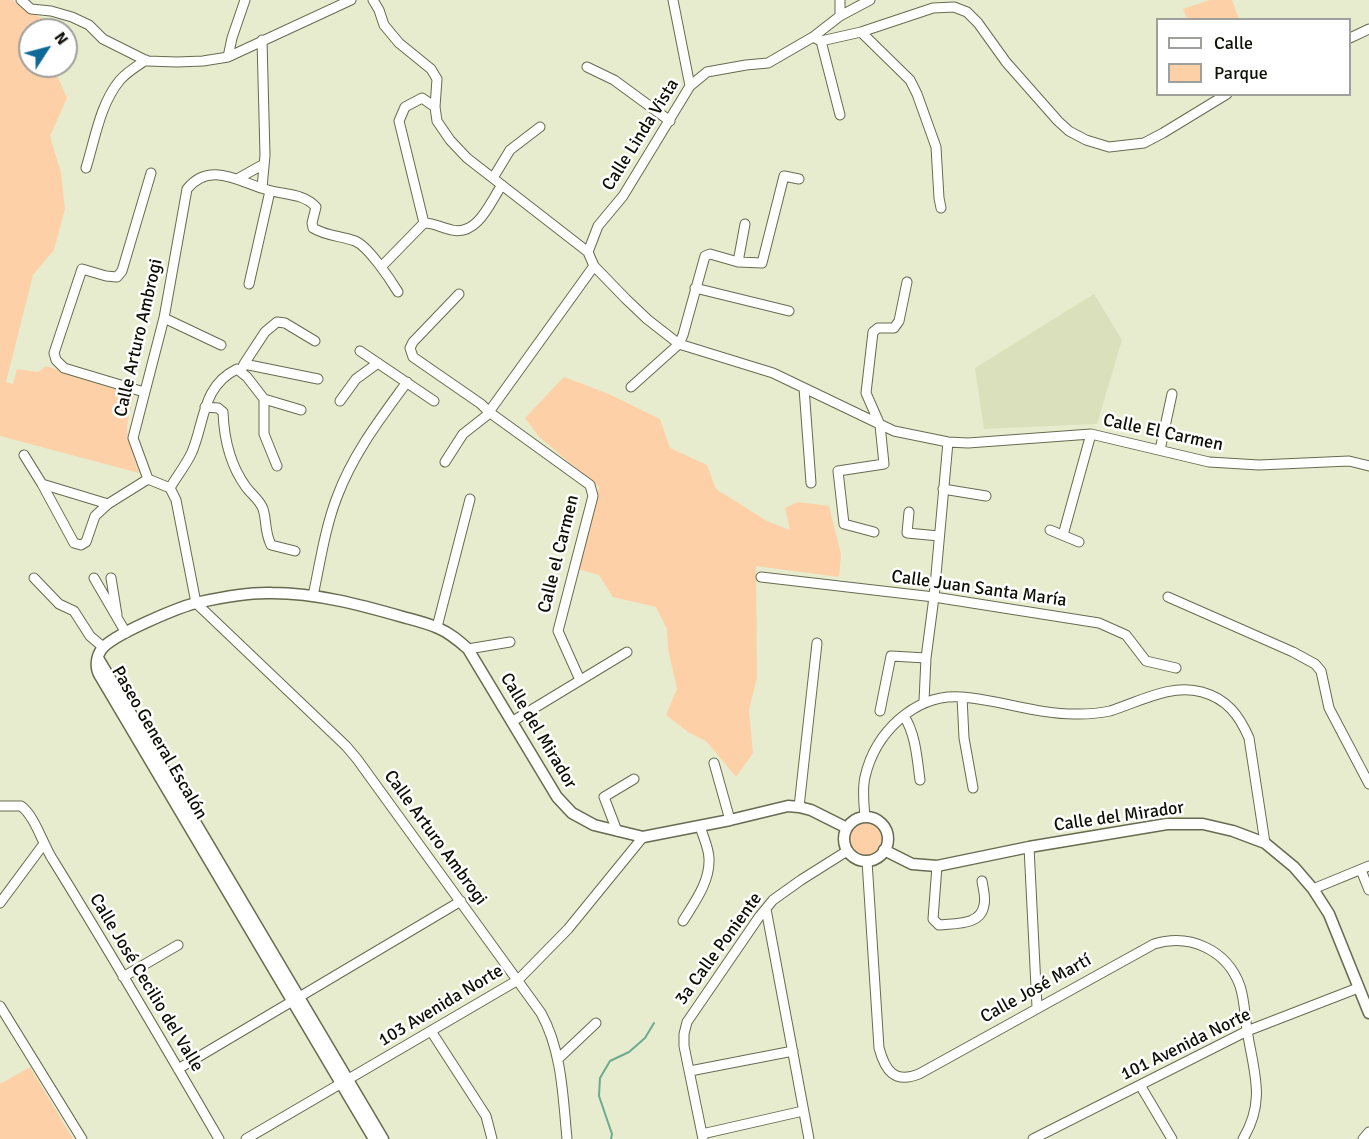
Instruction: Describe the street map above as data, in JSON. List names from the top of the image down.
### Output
{
  "streets": {
    "street": [
      "Calle Linda Vista",
      "Calle Arturo Ambrogi",
      "Calle El Carmen",
      "Calle el Carmen",
      "Calle Juan Santa María",
      "Calle del Mirador",
      "Paseo General Escalón",
      "3a Calle Poniente",
      "Calle José Cecilio del Valle",
      "Calle José Martí",
      "103 Avenida Norte",
      "101 Avenida Norte"
    ]
  },
  "crossings": [
    ["Calle Arturo Ambrogi", "103 Avenida Norte"],
    ["Calle del Mirador", "3a Calle Poniente"],
    ["Calle del Mirador", "Calle José Martí"],
    ["Calle del Mirador", "103 Avenida Norte"],
    ["Calle del Mirador", "101 Avenida Norte"],
    ["Paseo General Escalón", "103 Avenida Norte"],
    ["3a Calle Poniente", "Calle José Martí"],
    ["Calle José Martí", "101 Avenida Norte"]
  ],
  "legend": ["Calle", "Parque"],
  "north": "top right"
}
